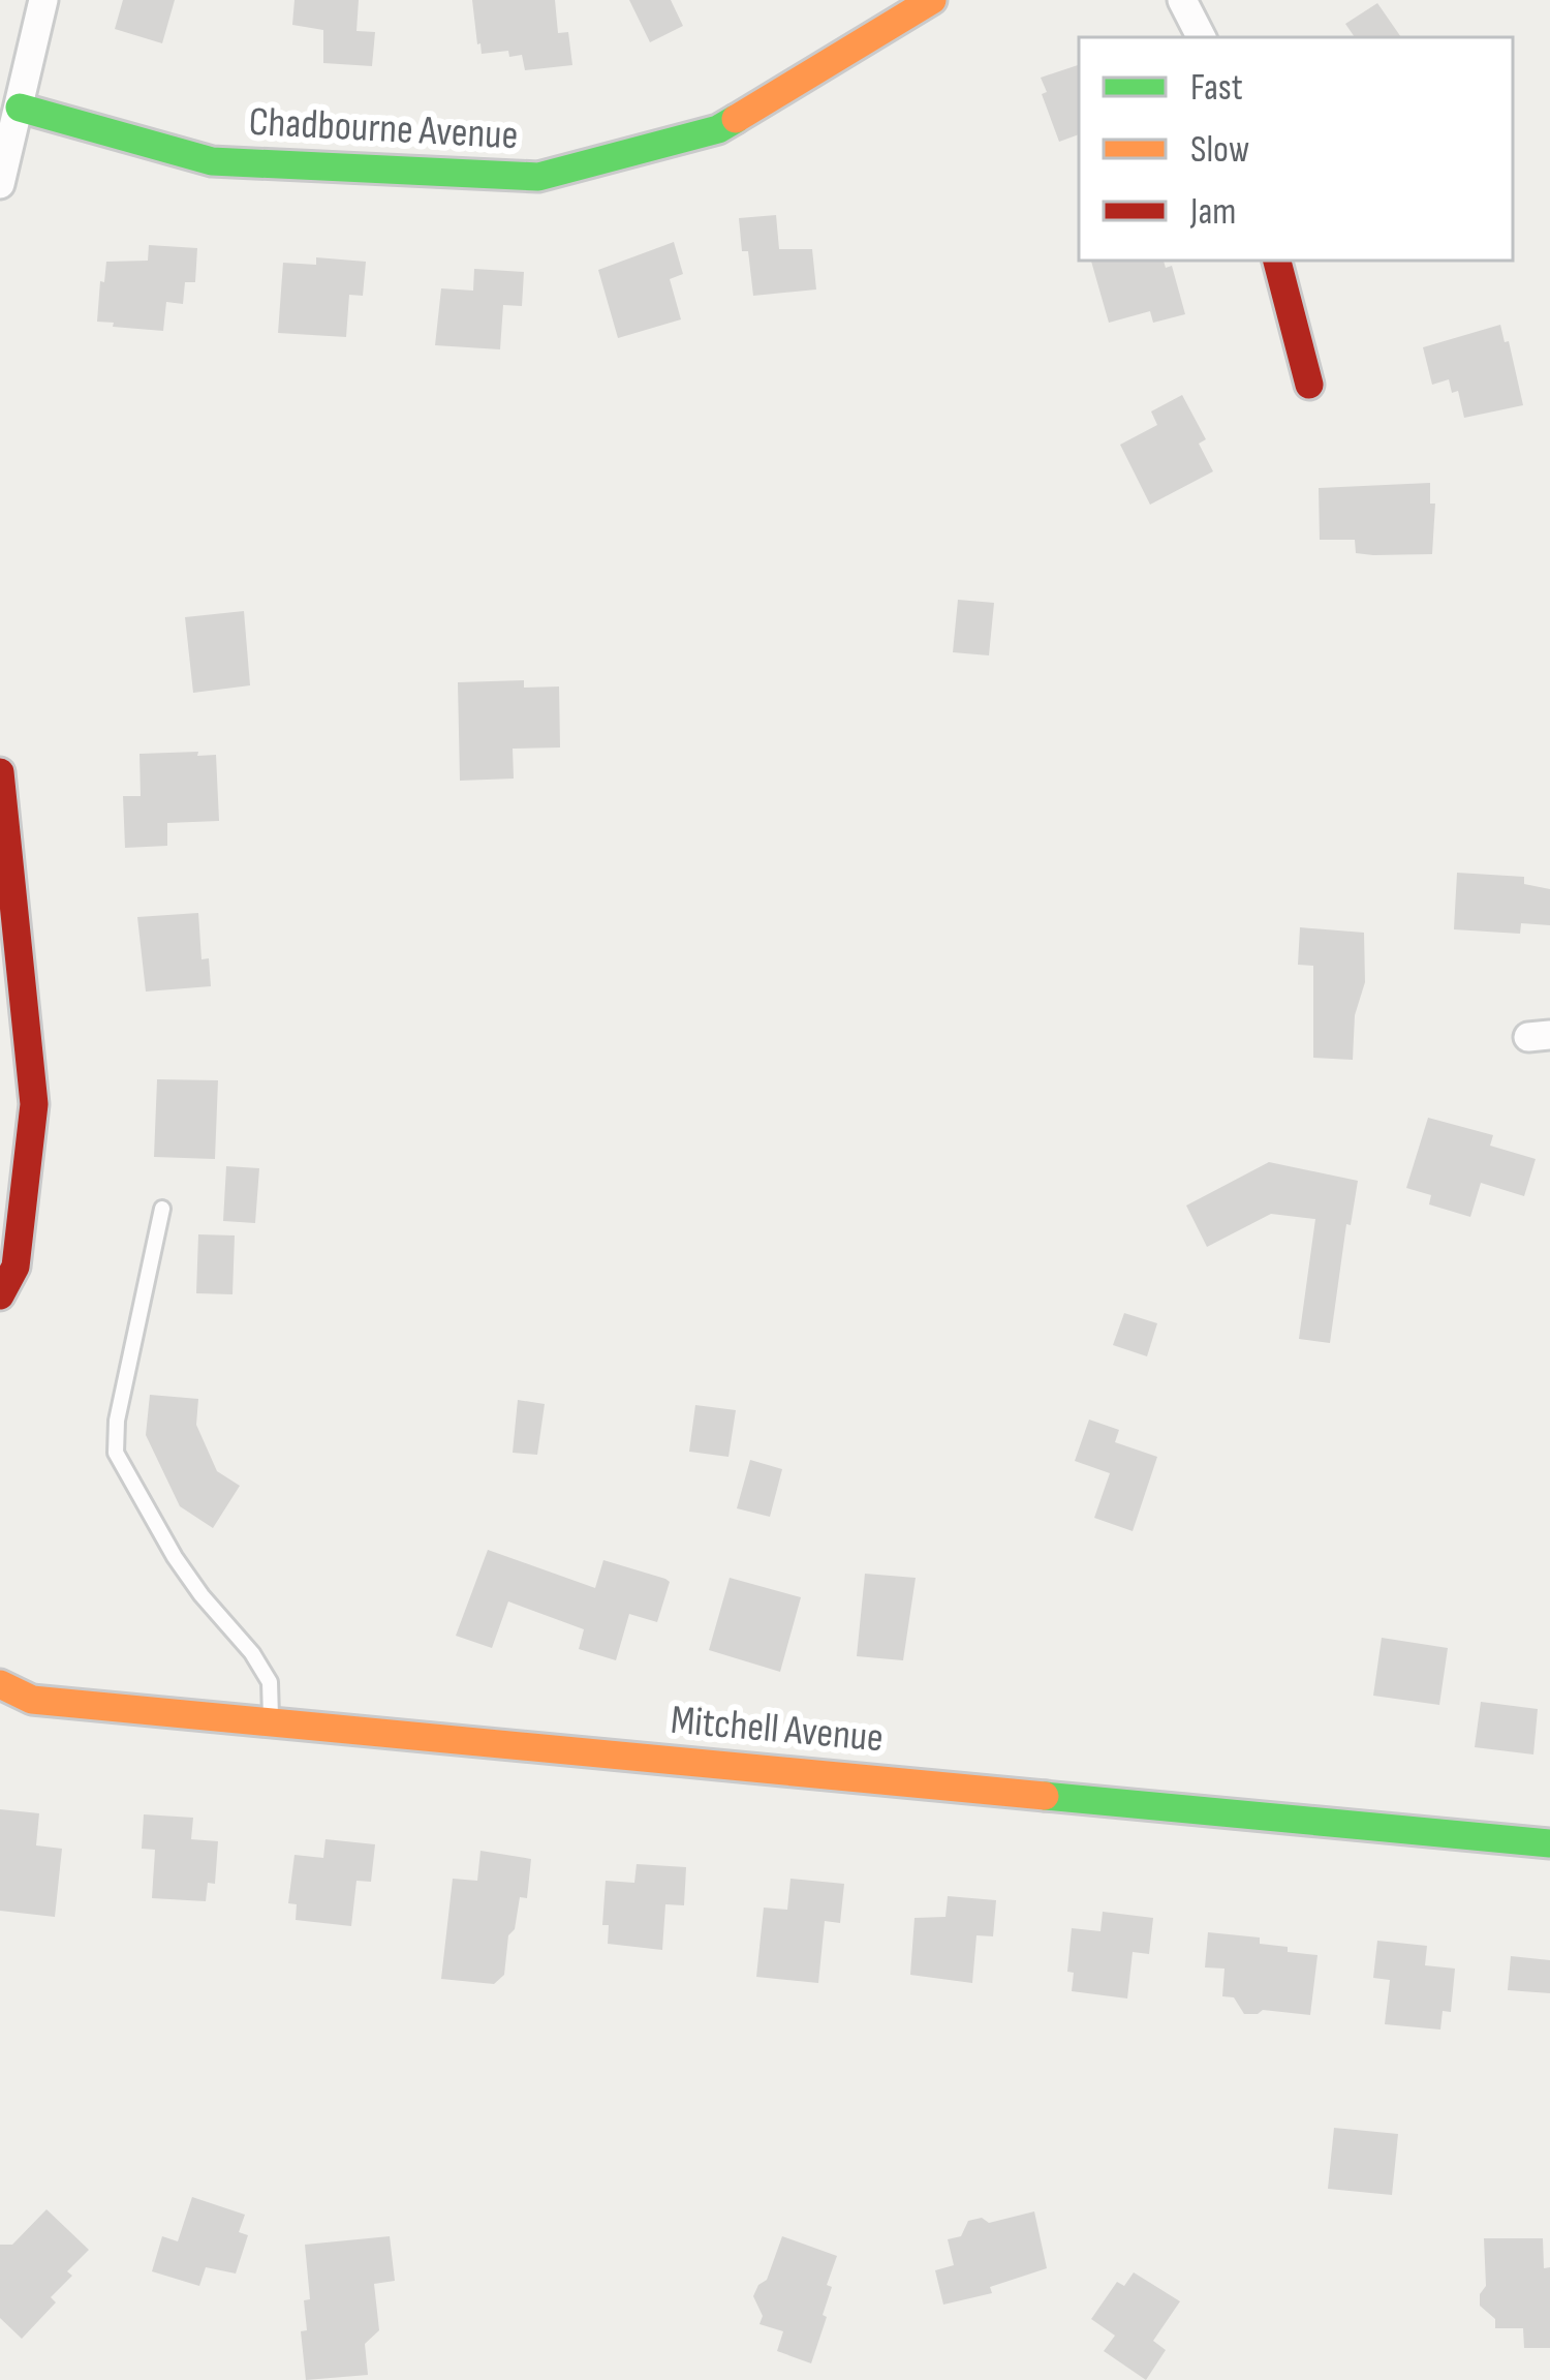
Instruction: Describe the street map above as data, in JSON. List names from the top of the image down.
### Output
{
  "streets": {
    "street": ["Chadbourne Avenue", "Mitchell Avenue"]
  },
  "legend": ["Fast", "Slow", "Jam"]
}
